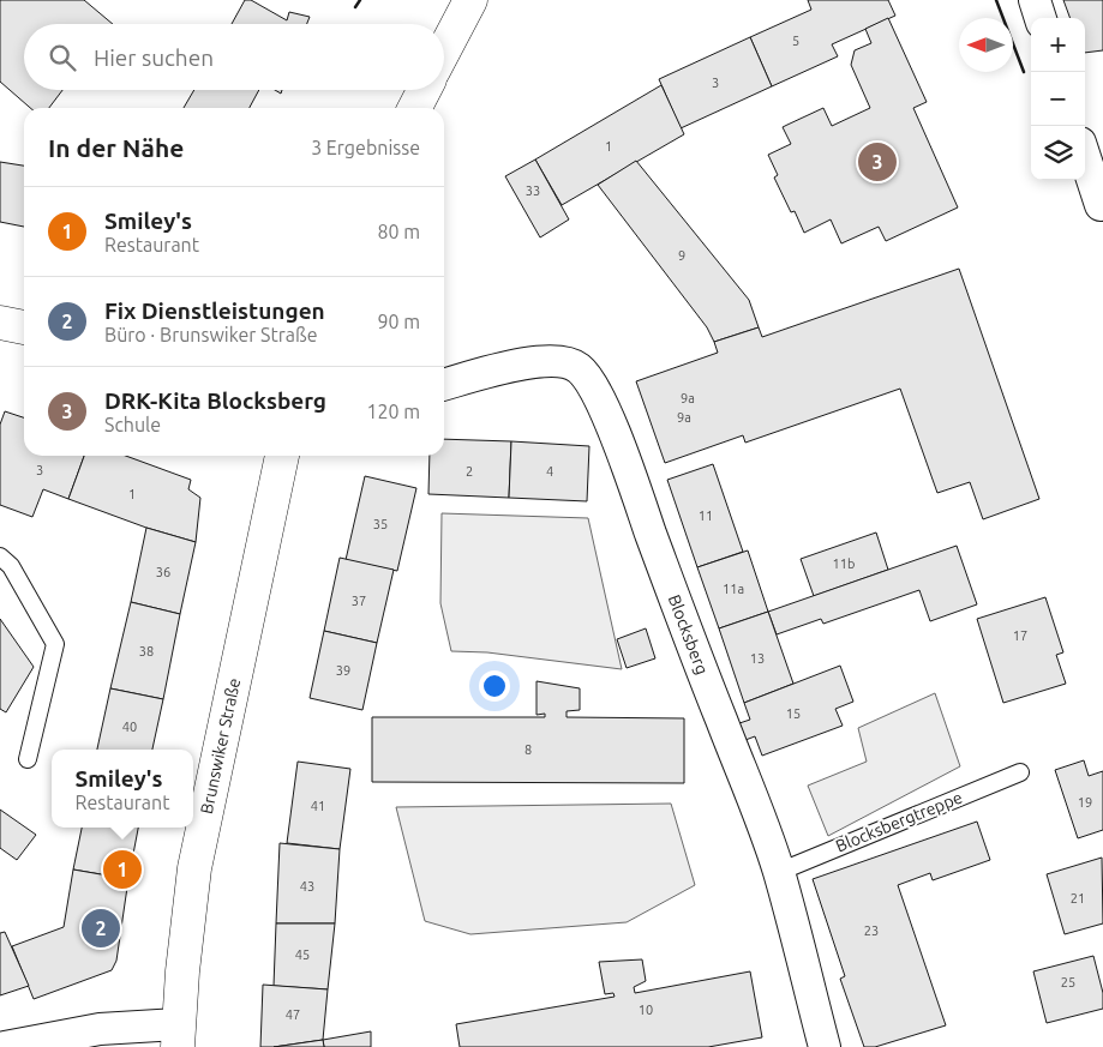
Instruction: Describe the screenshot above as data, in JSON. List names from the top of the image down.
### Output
{
  "streets": {
    "main road": ["Brunswiker Straße"],
    "street": ["Blocksberg"],
    "lane": ["Blocksbergtreppe"]
  },
  "crossings": [
    ["Blocksberg", "Blocksbergtreppe"]
  ],
  "house_numbers": [
    "5",
    "3",
    "1",
    "33",
    "9",
    "9a",
    "9a",
    "3",
    "2",
    "4",
    "1",
    "11",
    "35",
    "11b",
    "36",
    "11a",
    "37",
    "17",
    "38",
    "13",
    "39",
    "15",
    "40",
    "8",
    "19",
    "41",
    "43",
    "21",
    "23",
    "45",
    "25",
    "10",
    "47"
  ],
  "north": "left",
  "page": {
    "map_buttons": ["+", "−"],
    "search": "Hier suchen",
    "heading": ["In der Nähe", "3 Ergebnisse"],
    "pins": ["3", "1", "2"],
    "list": [
      {
        "mark": "1",
        "name": "Smiley's",
        "note": "Restaurant",
        "value": "80 m"
      },
      {
        "mark": "2",
        "name": "Fix Dienstleistungen",
        "note": "Büro · Brunswiker Straße",
        "value": "90 m"
      },
      {
        "mark": "3",
        "name": "DRK-Kita Blocksberg",
        "note": "Schule",
        "value": "120 m"
      }
    ],
    "popup": ["Smiley's", "Restaurant"]
  }
}
